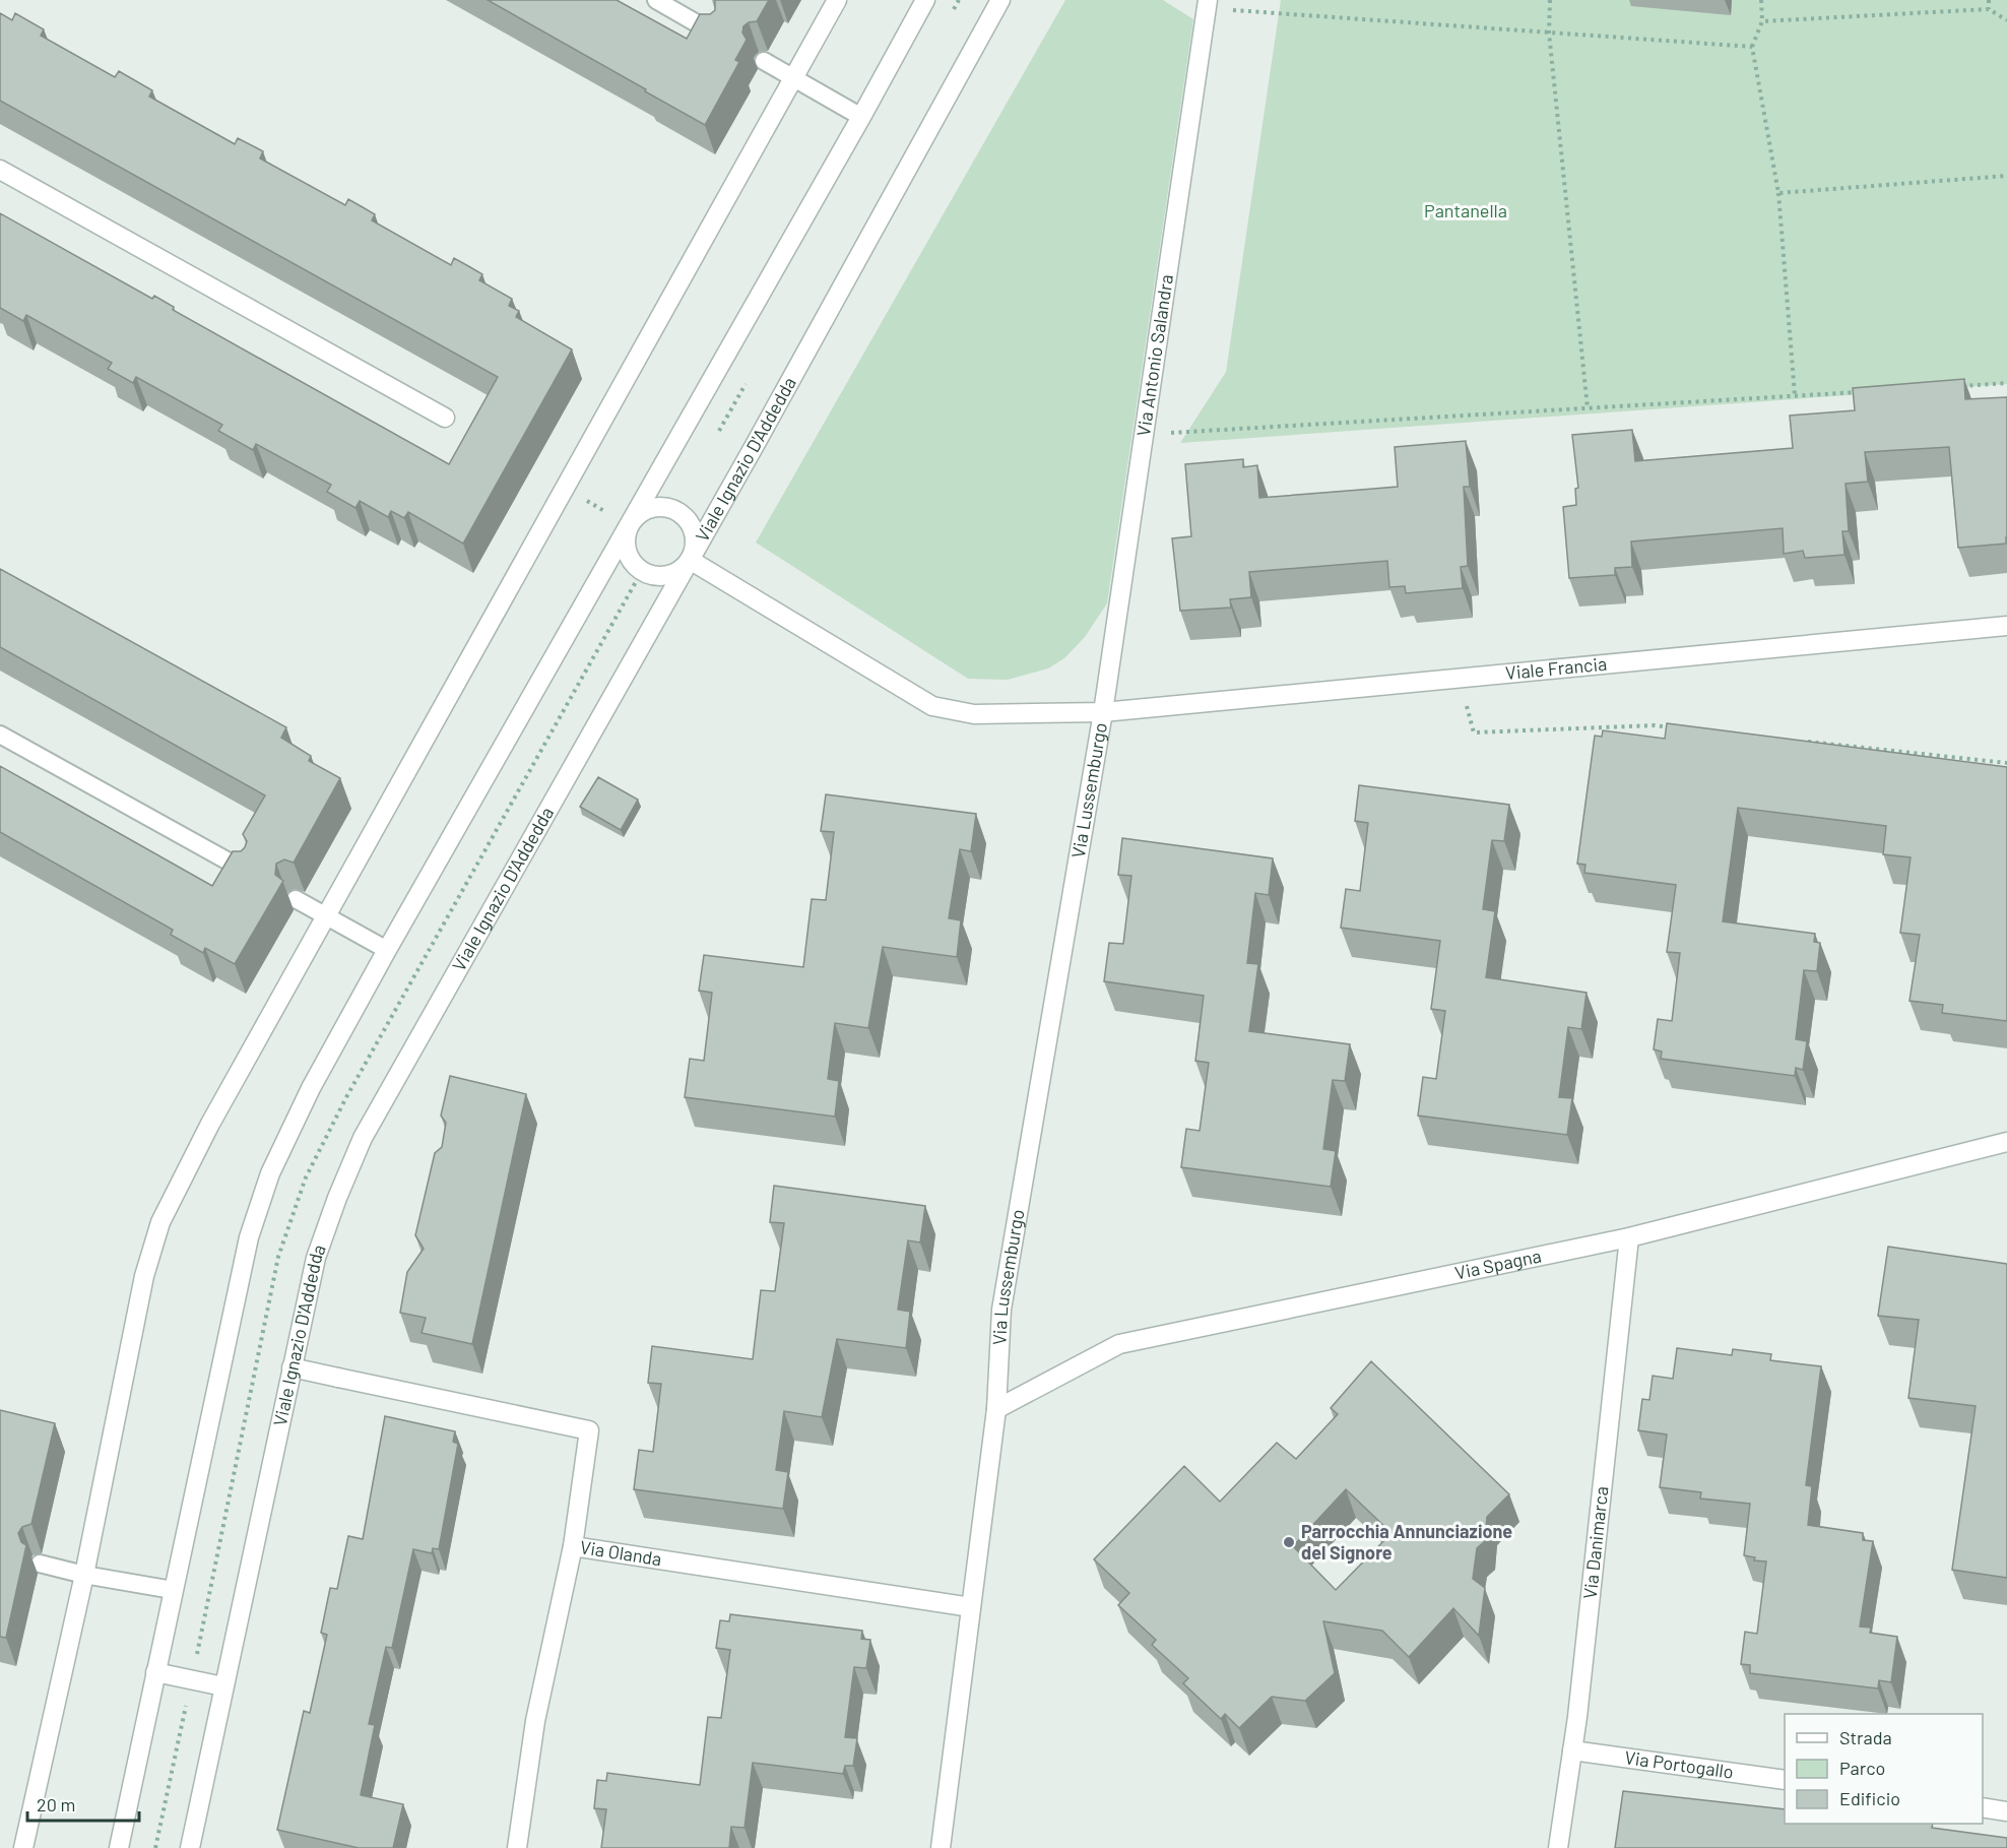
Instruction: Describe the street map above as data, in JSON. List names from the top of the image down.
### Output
{
  "streets": {
    "street": [
      "Via Antonio Salandra",
      "Viale Ignazio D'Addedda",
      "Viale Francia",
      "Via Lussemburgo",
      "Via Spagna",
      "Via Danimarca",
      "Via Olanda",
      "Via Portogallo"
    ]
  },
  "crossings": [
    ["Via Antonio Salandra", "Viale Francia"],
    ["Via Antonio Salandra", "Via Lussemburgo"],
    ["Viale Ignazio D'Addedda", "Viale Francia"],
    ["Viale Francia", "Via Lussemburgo"],
    ["Via Lussemburgo", "Via Spagna"],
    ["Via Lussemburgo", "Via Olanda"],
    ["Via Spagna", "Via Danimarca"],
    ["Via Danimarca", "Via Portogallo"]
  ],
  "parks": ["Pantanella"],
  "places": ["Parrocchia Annunciazione del Signore"],
  "legend": ["Strada", "Parco", "Edificio"],
  "scale_bar": "20 m"
}
